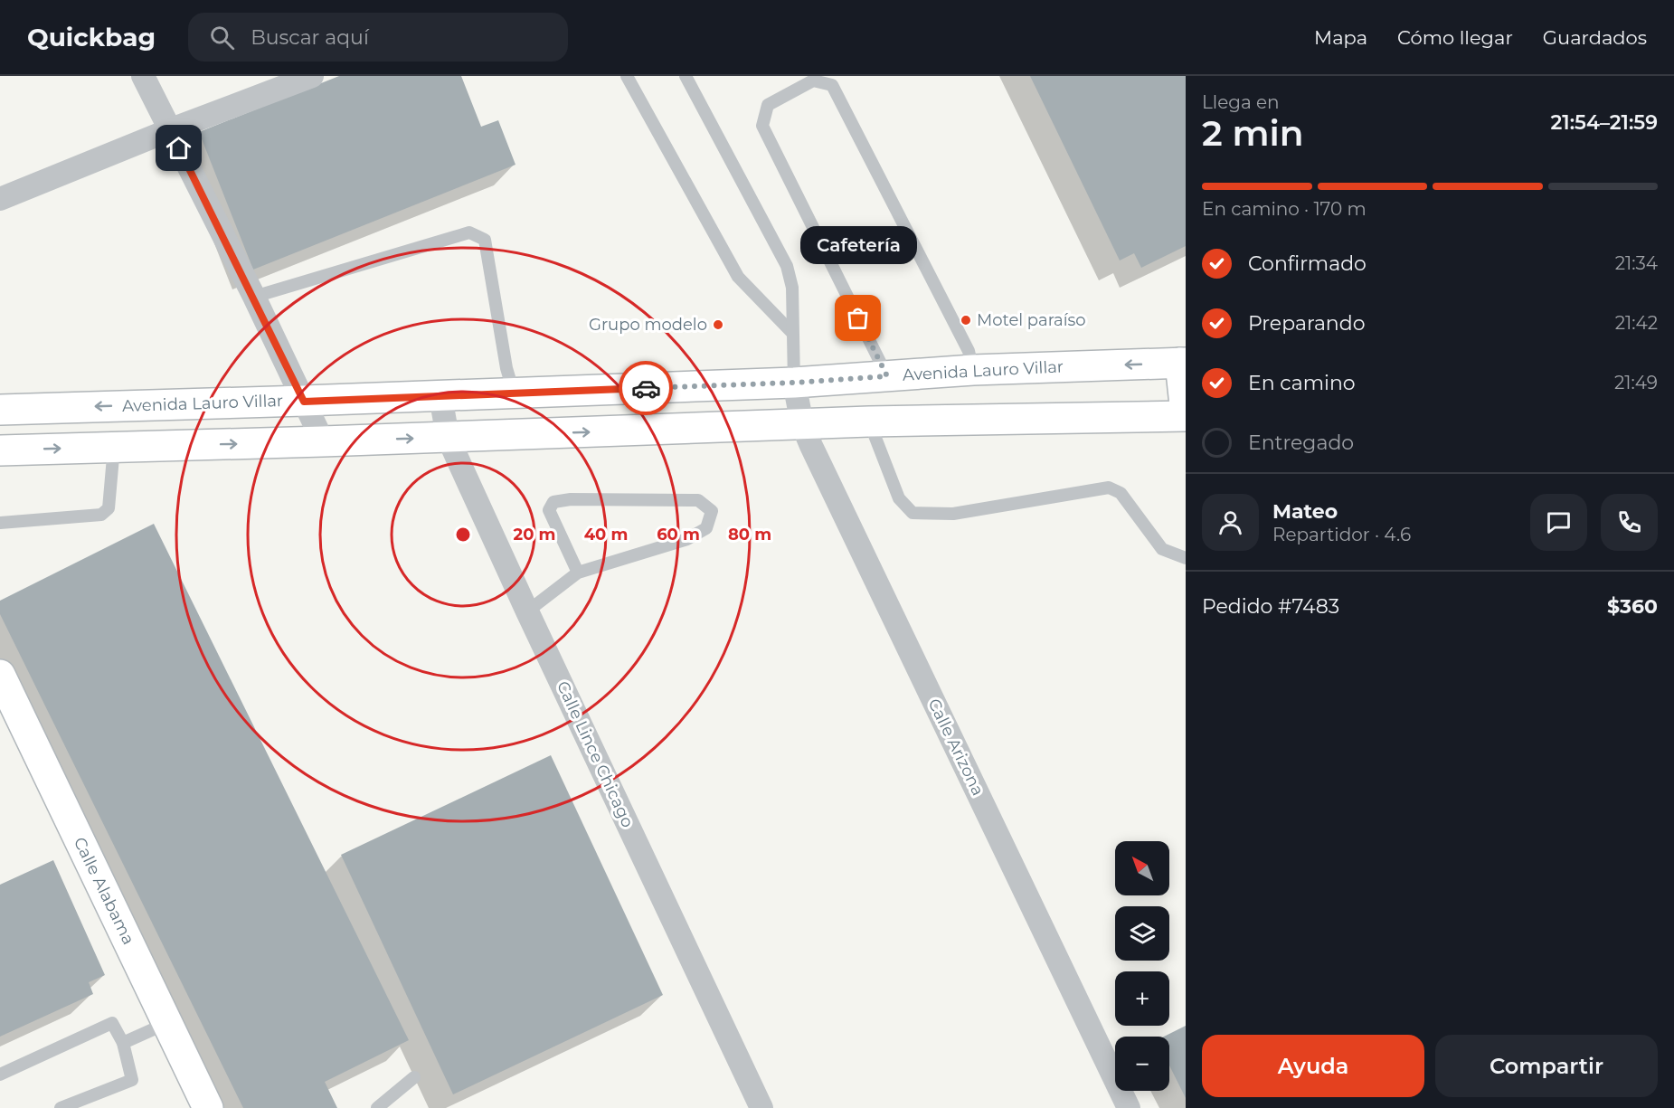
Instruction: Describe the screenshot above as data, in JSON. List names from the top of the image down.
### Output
{
  "streets": {
    "main road": ["Avenida Lauro Villar", "Calle Alabama"],
    "street": ["Calle Arizona", "Calle Lince Chicago"]
  },
  "crossings": [
    ["Avenida Lauro Villar", "Calle Arizona"],
    ["Avenida Lauro Villar", "Calle Lince Chicago"]
  ],
  "places": ["Cafetería", "Motel paraíso", "Grupo modelo"],
  "north": "top left",
  "page": {
    "header": "Quickbag",
    "search": "Buscar aquí",
    "nav": ["Mapa", "Cómo llegar", "Guardados"],
    "heading": ["2 min", "Llega en", "21:54–21:59"],
    "panel": [
      "Mateo",
      "Repartidor · 4.6",
      "Pedido #7483",
      "$360"
    ],
    "bar": "En camino · 170 m",
    "bubble": "Cafetería",
    "list": [
      ["Confirmado", "21:34"],
      ["Preparando", "21:42"],
      ["En camino", "21:49"],
      "Entregado"
    ],
    "map_buttons": ["+", "−"],
    "buttons": ["Ayuda", "Compartir"]
  },
  "rings": [
    "20 m",
    "40 m",
    "60 m",
    "80 m"
  ]
}
